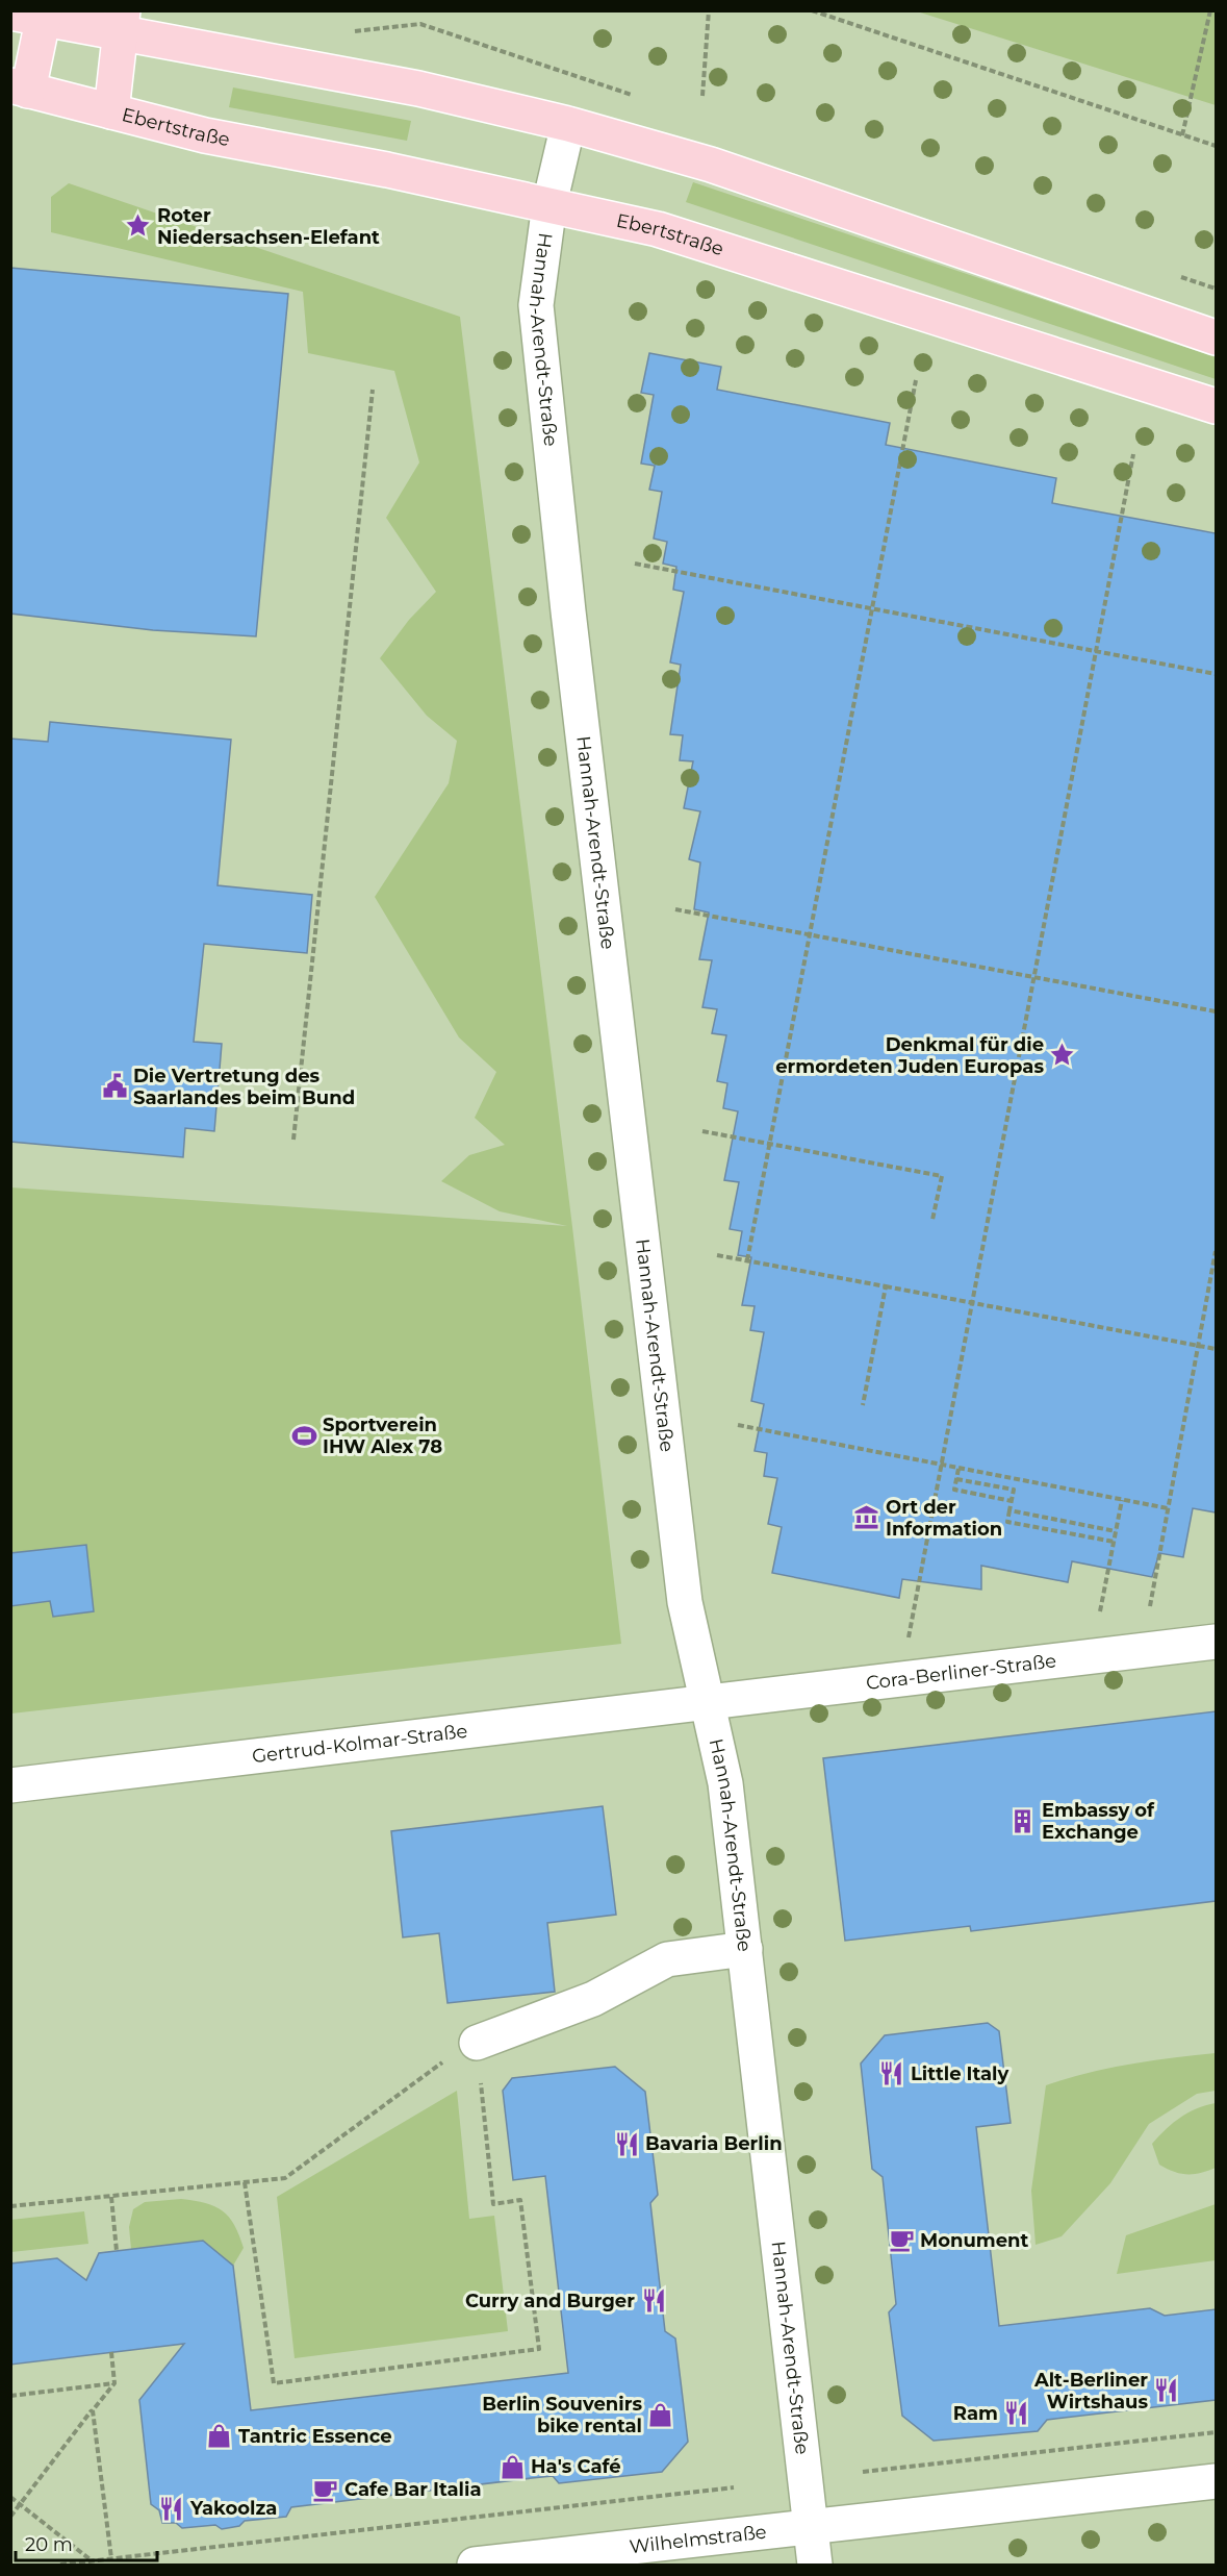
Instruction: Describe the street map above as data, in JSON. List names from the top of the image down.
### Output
{
  "streets": {
    "main road": ["Ebertstraße"],
    "street": [
      "Hannah-Arendt-Straße",
      "Cora-Berliner-Straße",
      "Gertrud-Kolmar-Straße",
      "Wilhelmstraße"
    ]
  },
  "crossings": [
    ["Ebertstraße", "Hannah-Arendt-Straße"],
    ["Hannah-Arendt-Straße", "Cora-Berliner-Straße"],
    ["Hannah-Arendt-Straße", "Gertrud-Kolmar-Straße"],
    ["Hannah-Arendt-Straße", "Wilhelmstraße"],
    ["Cora-Berliner-Straße", "Gertrud-Kolmar-Straße"]
  ],
  "places": {
    "place": ["Roter Niedersachsen-Elefant", "Denkmal für die ermordeten Juden Europas"],
    "public building": ["Die Vertretung des Saarlandes beim Bund"],
    "sports": ["Sportverein IHW Alex 78"],
    "museum": ["Ort der Information"],
    "building": ["Embassy of Exchange"],
    "restaurant": [
      "Little Italy",
      "Bavaria Berlin",
      "Curry and Burger",
      "Alt-Berliner Wirtshaus",
      "Ram",
      "Yakoolza"
    ],
    "cafe": ["Monument", "Cafe Bar Italia"],
    "shop": ["Berlin Souvenirs bike rental", "Tantric Essence", "Ha's Café"]
  },
  "scale_bar": "20 m"
}
